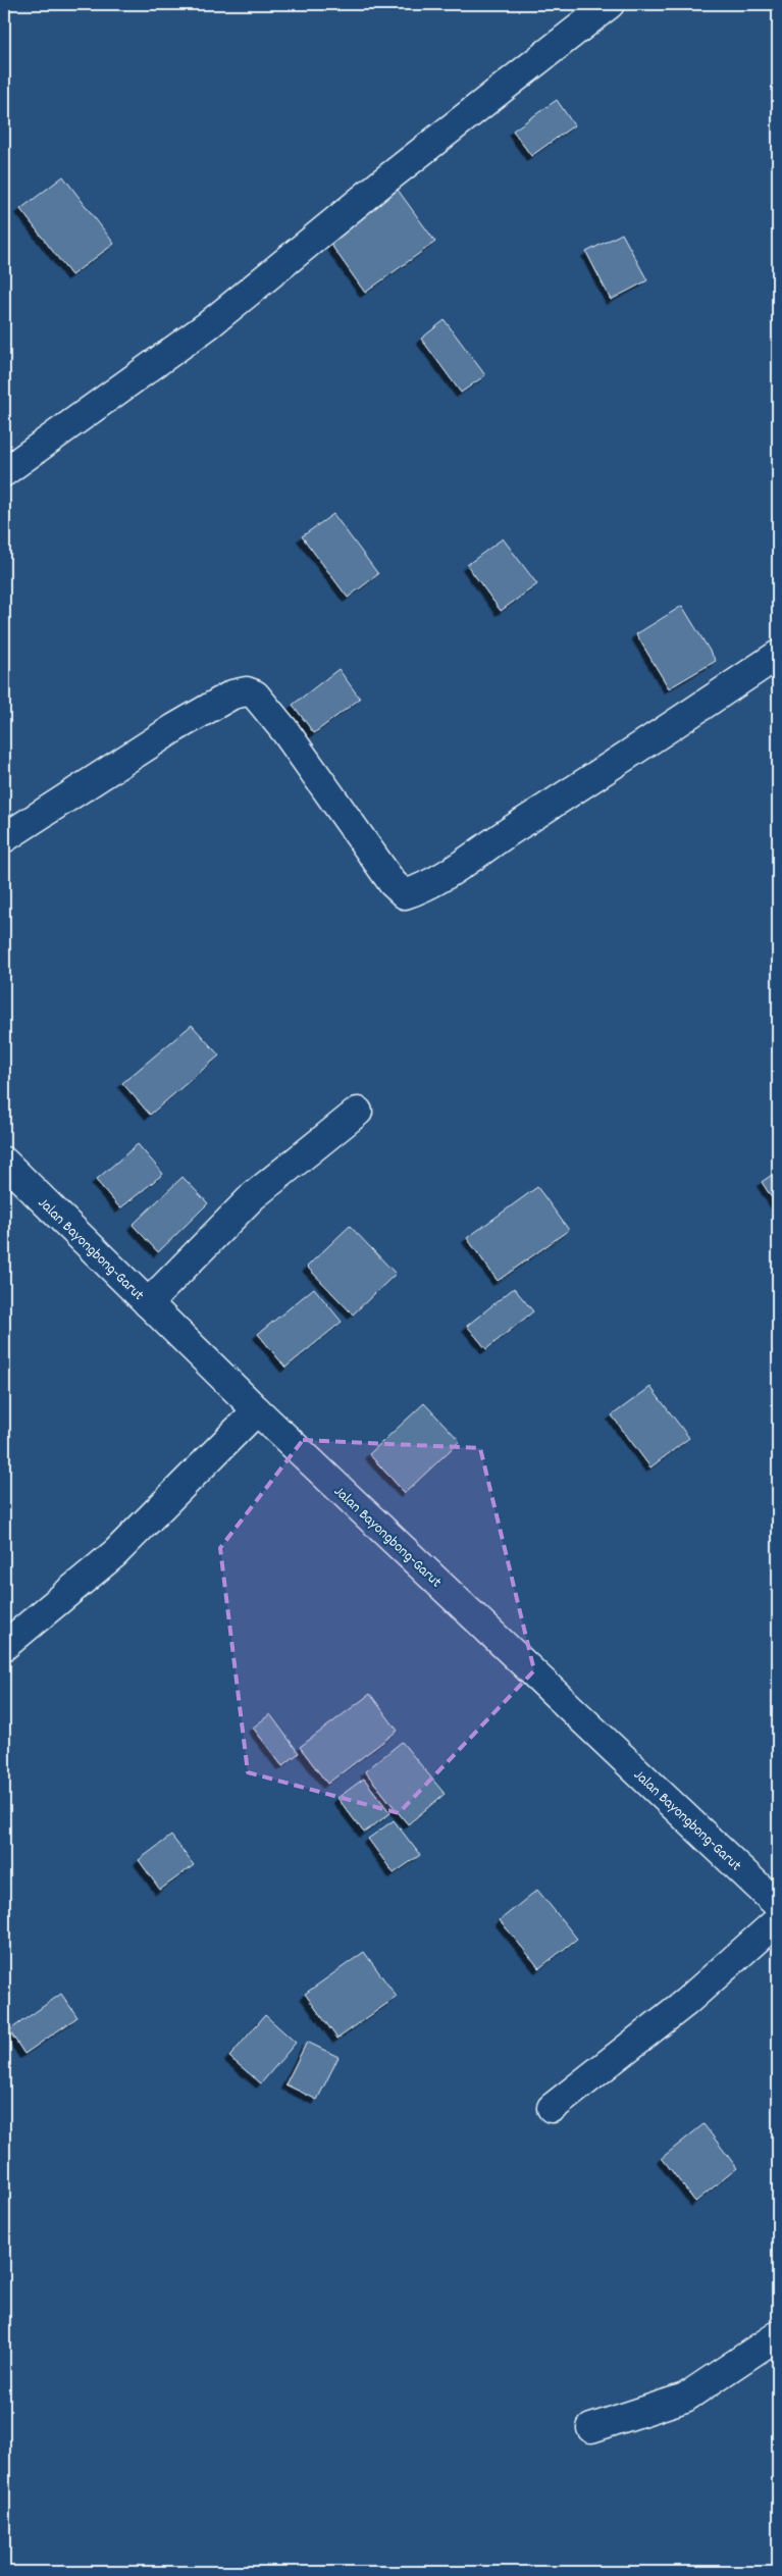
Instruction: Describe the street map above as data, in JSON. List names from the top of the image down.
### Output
{
  "streets": {
    "street": ["Jalan Bayongbong-Garut"]
  }
}
